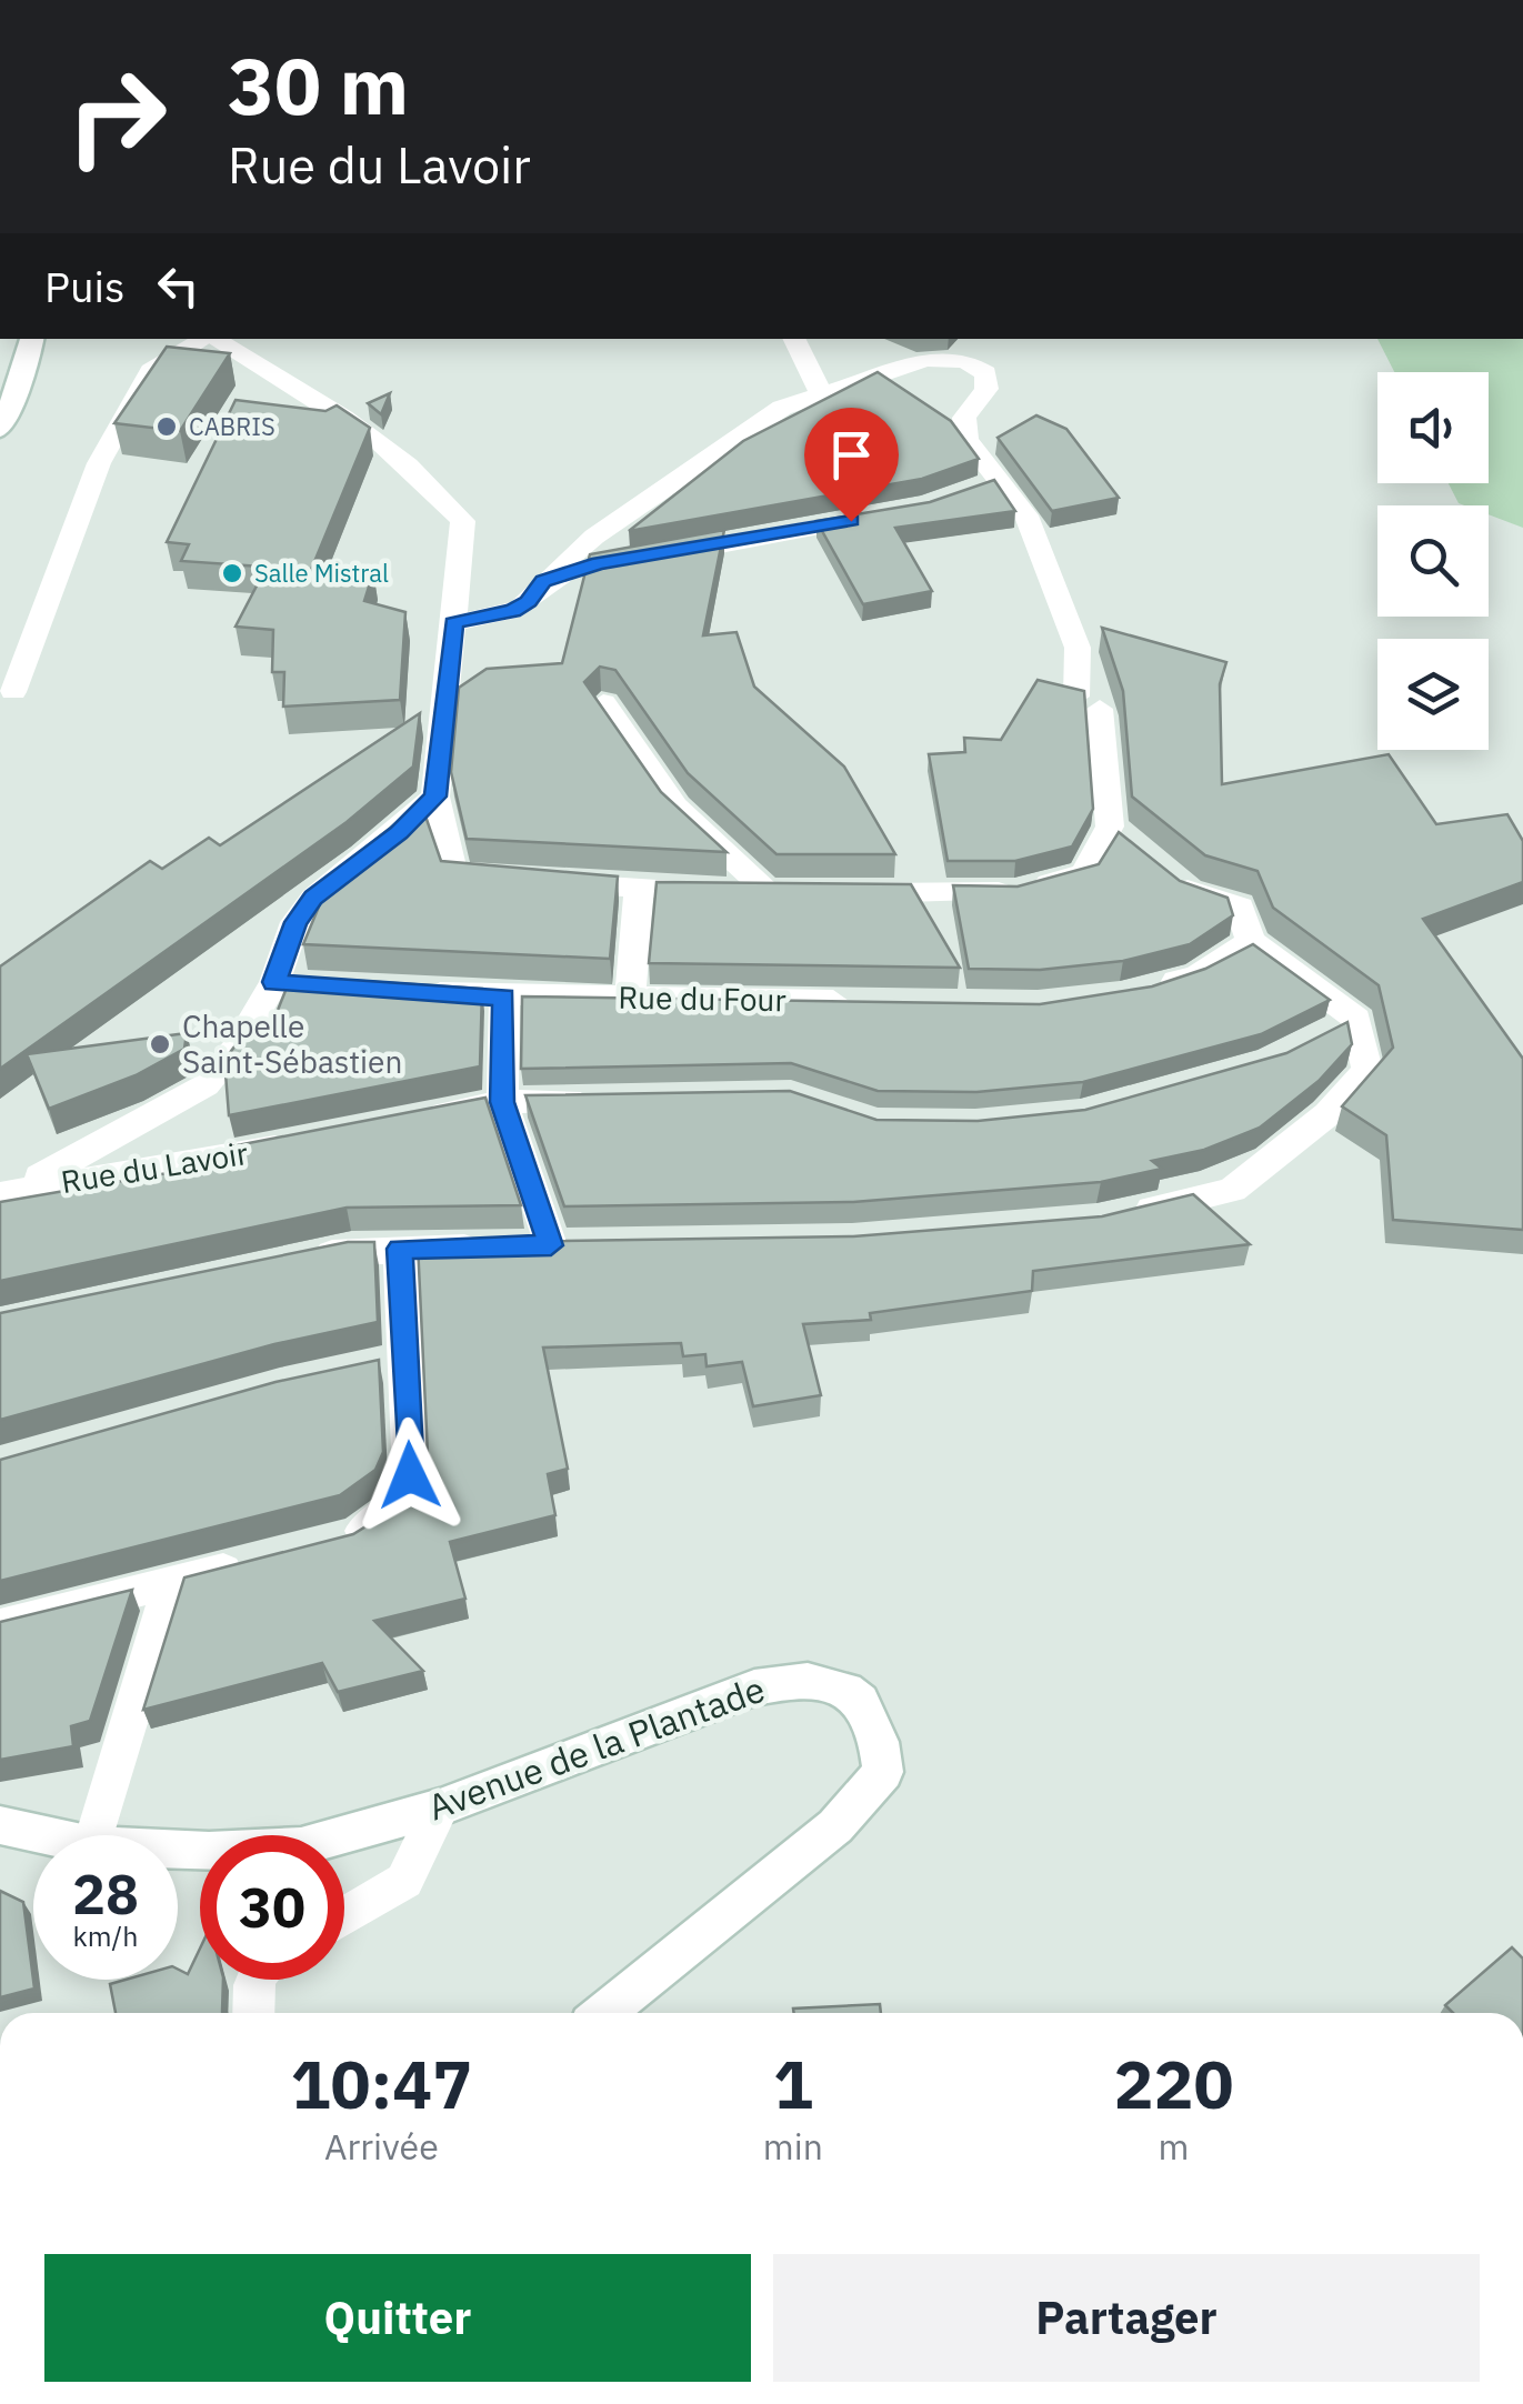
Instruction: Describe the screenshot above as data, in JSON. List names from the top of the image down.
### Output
{
  "streets": {
    "street": ["Rue du Four", "Rue du Lavoir", "Avenue de la Plantade"]
  },
  "places": ["CABRIS", "Salle Mistral", "Chapelle Saint-Sébastien"],
  "page": {
    "turn": ["30 m", "Rue du Lavoir"],
    "then": "Puis",
    "speed": "28 km/h",
    "limit": "30",
    "eta": [
      "10:47",
      "Arrivée",
      "1",
      "min",
      "220",
      "m"
    ],
    "buttons": ["Quitter", "Partager"]
  }
}
